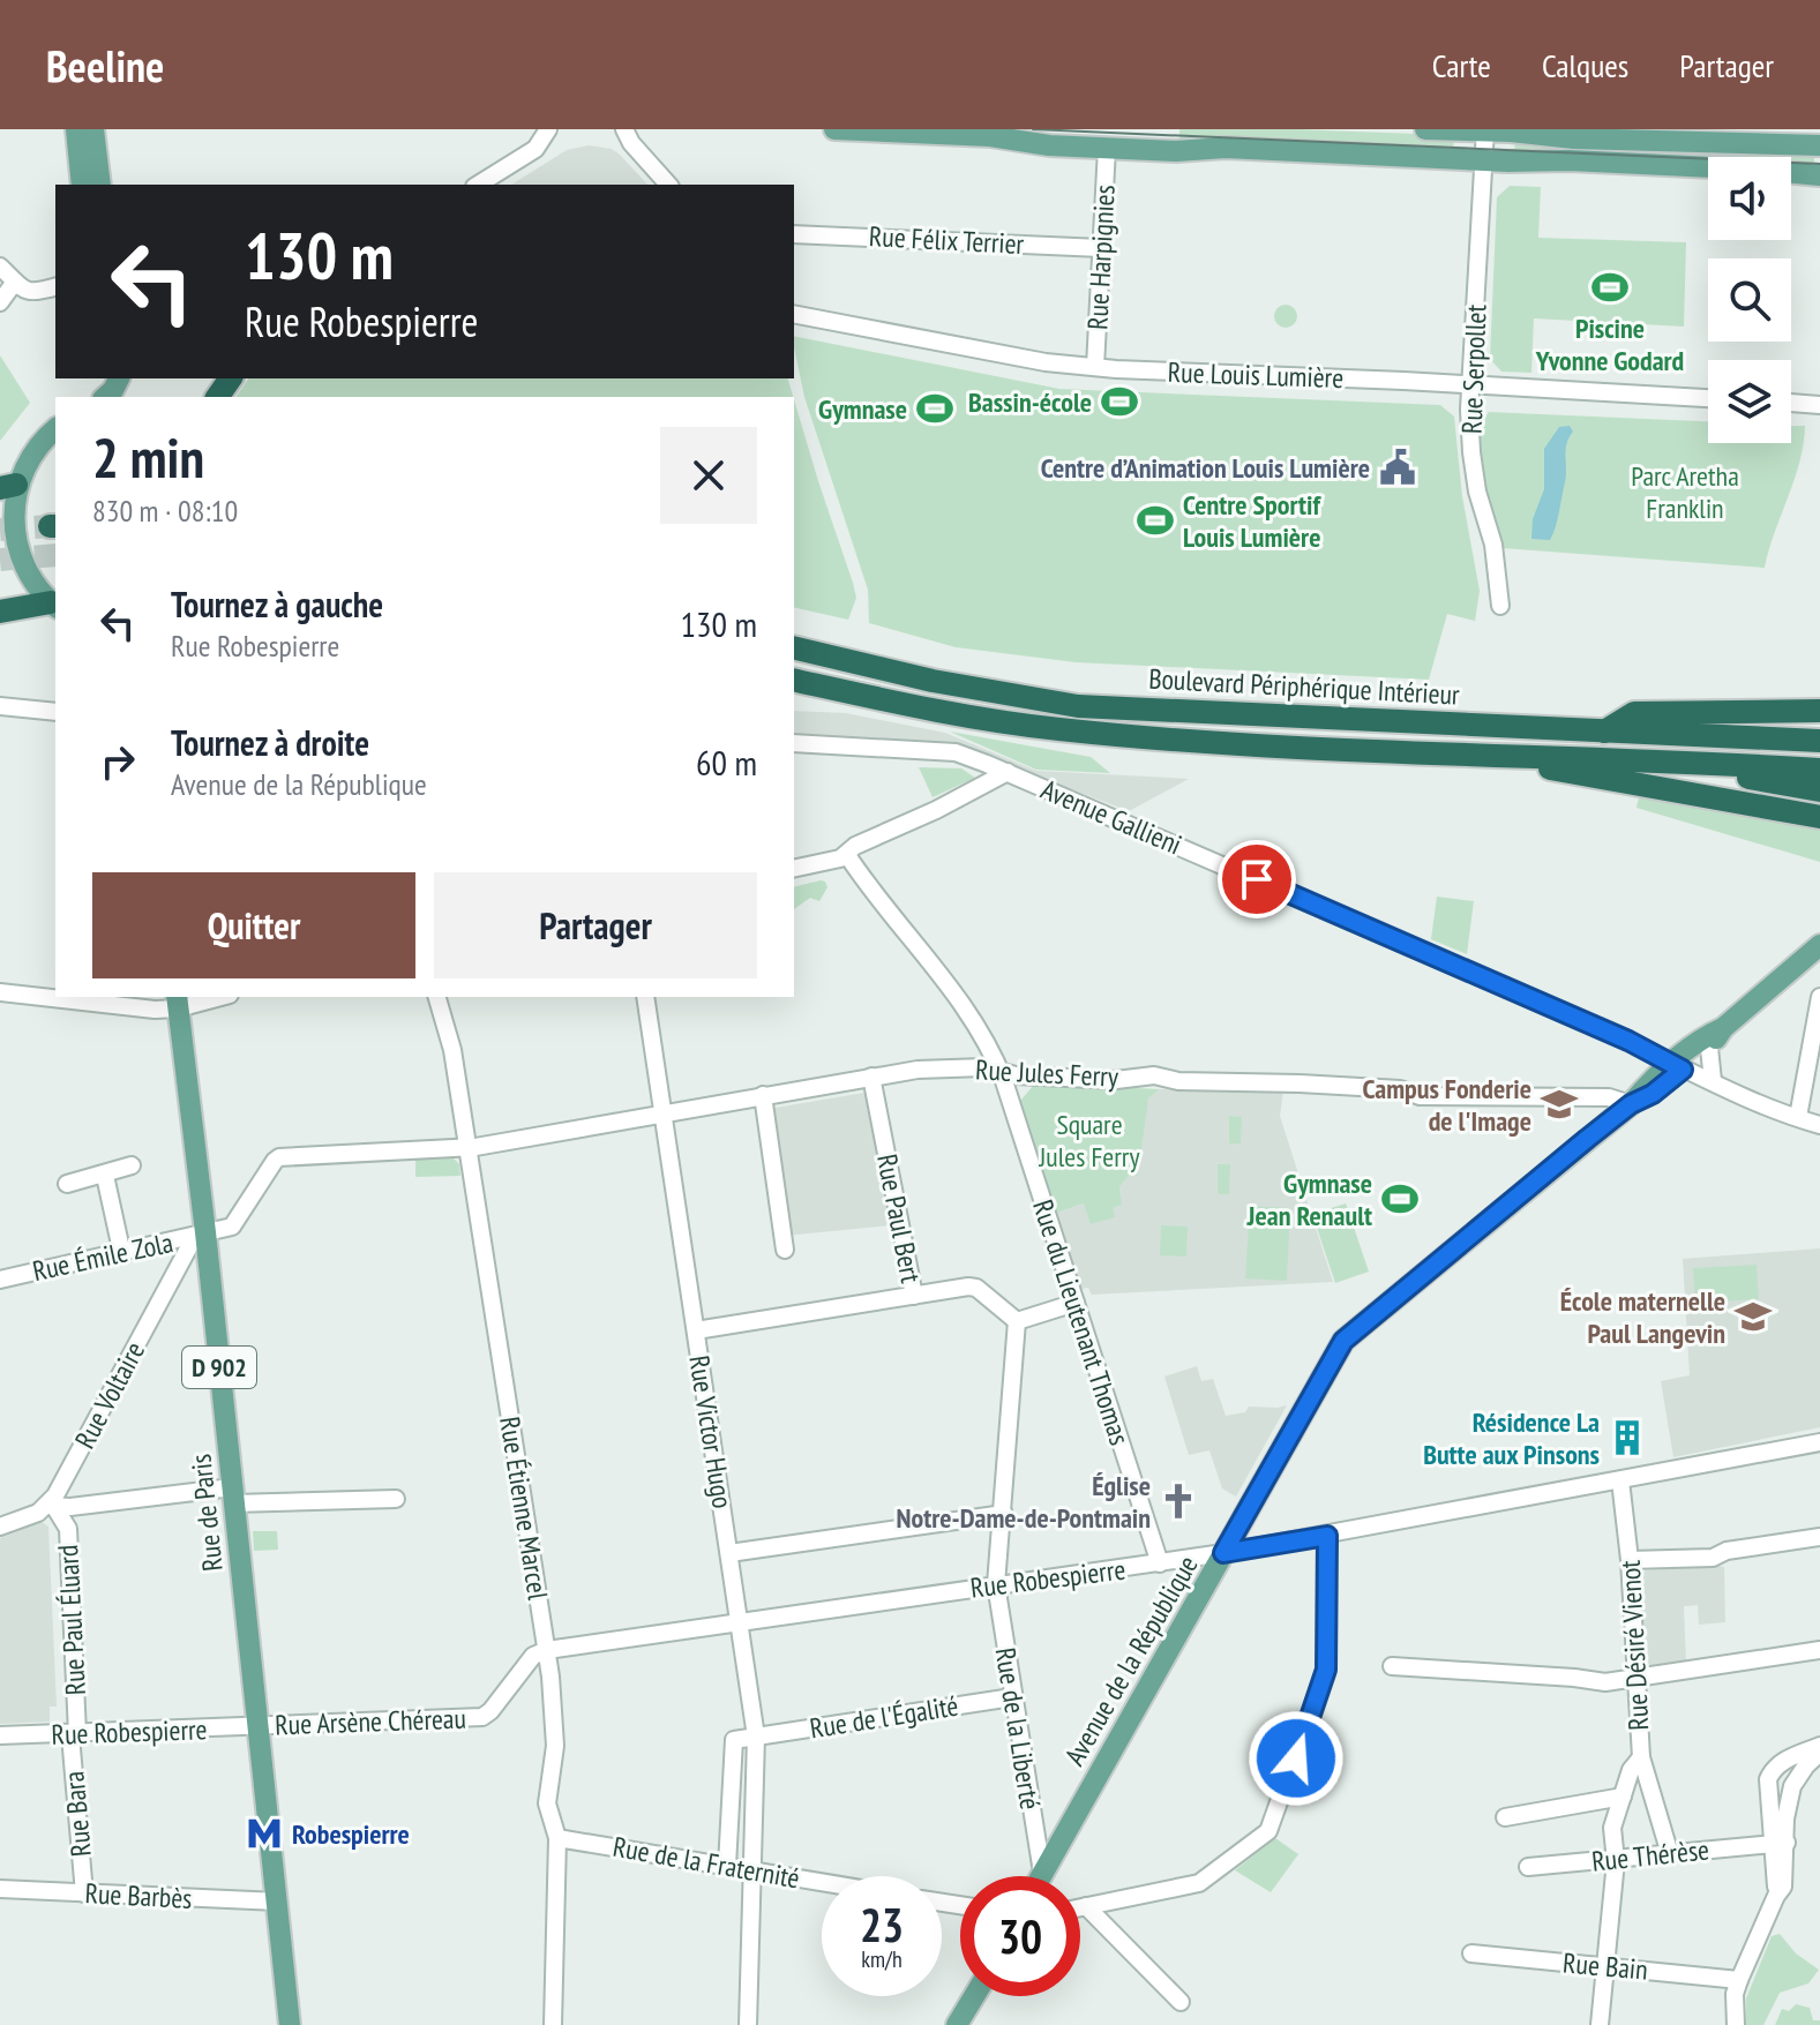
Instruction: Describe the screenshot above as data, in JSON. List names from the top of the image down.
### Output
{
  "streets": {
    "highway": ["Boulevard Périphérique Intérieur"],
    "main road": ["D 902", "Rue de Paris", "Avenue de la République"],
    "street": [
      "Rue Félix Terrier",
      "Rue Harpignies",
      "Rue Serpollet",
      "Rue Louis Lumière",
      "Avenue Gallieni",
      "Rue Jules Ferry",
      "Rue Paul Bert",
      "Rue Émile Zola",
      "Rue du Lieutenant Thomas",
      "Rue Voltaire",
      "Rue Victor Hugo",
      "Rue Étienne Marcel",
      "Rue Robespierre",
      "Rue Paul Éluard",
      "Rue Désiré Vienot",
      "Rue de l'Égalité",
      "Rue Arsène Chéreau",
      "Rue de la Liberté",
      "Rue Bara",
      "Rue Thérèse",
      "Rue de la Fraternité",
      "Rue Barbès",
      "Rue Bain"
    ]
  },
  "crossings": [
    ["Rue Félix Terrier", "Rue Harpignies"],
    ["Rue Harpignies", "Rue Louis Lumière"],
    ["Rue Serpollet", "Rue Louis Lumière"],
    ["Avenue Gallieni", "Avenue de la République"],
    ["Rue Jules Ferry", "Rue Paul Bert"],
    ["Rue Jules Ferry", "Rue du Lieutenant Thomas"],
    ["Rue Jules Ferry", "Rue Victor Hugo"],
    ["Rue Jules Ferry", "Rue Étienne Marcel"],
    ["Rue Jules Ferry", "Avenue de la République"],
    ["Rue Paul Bert", "Rue de la Liberté"],
    ["Rue Émile Zola", "Rue Voltaire"],
    ["Rue Émile Zola", "Rue de Paris"],
    ["Rue du Lieutenant Thomas", "Rue Robespierre"],
    ["Rue Voltaire", "Rue de Paris"],
    ["Rue Voltaire", "Rue Paul Éluard"],
    ["Rue Victor Hugo", "Rue Robespierre"],
    ["Rue Victor Hugo", "Rue de l'Égalité"],
    ["Rue Victor Hugo", "Rue de la Fraternité"],
    ["Rue Étienne Marcel", "Rue Robespierre"],
    ["Rue Étienne Marcel", "Rue Arsène Chéreau"],
    ["Rue Étienne Marcel", "Rue de la Fraternité"],
    ["Rue de Paris", "Rue Robespierre"],
    ["Rue de Paris", "Rue Arsène Chéreau"],
    ["Rue de Paris", "Rue Barbès"],
    ["Rue Robespierre", "Rue Paul Éluard"],
    ["Rue Robespierre", "Rue Désiré Vienot"],
    ["Rue Robespierre", "Avenue de la République"],
    ["Rue Robespierre", "Rue Arsène Chéreau"],
    ["Rue Robespierre", "Rue de la Liberté"],
    ["Rue Robespierre", "Rue Bara"],
    ["Rue Paul Éluard", "Rue Bara"],
    ["Rue Désiré Vienot", "Rue Thérèse"],
    ["Rue Désiré Vienot", "Rue Bain"],
    ["Avenue de la République", "Rue de la Liberté"],
    ["Rue de l'Égalité", "Rue de la Liberté"],
    ["Rue Bara", "Rue Barbès"]
  ],
  "parks": ["Parc Aretha Franklin", "Square Jules Ferry"],
  "places": {
    "sports": [
      "Piscine Yvonne Godard",
      "Bassin-école",
      "Gymnase",
      "Centre Sportif Louis Lumière",
      "Gymnase Jean Renault"
    ],
    "public building": ["Centre d’Animation Louis Lumière"],
    "school or university": ["Campus Fonderie de l'Image", "École maternelle Paul Langevin"],
    "building": ["Résidence La Butte aux Pinsons"],
    "church": ["Église Notre-Dame-de-Pontmain"],
    "metro station": ["Robespierre"]
  },
  "page": {
    "header": "Beeline",
    "nav": ["Carte", "Calques", "Partager"],
    "turn": ["130 m", "Rue Robespierre"],
    "heading": ["2 min", "830 m · 08:10"],
    "list": [
      {
        "name": "Tournez à gauche",
        "note": "Rue Robespierre",
        "value": "130 m"
      },
      {
        "name": "Tournez à droite",
        "note": "Avenue de la République",
        "value": "60 m"
      }
    ],
    "buttons": ["Quitter", "Partager"],
    "speed": "23 km/h",
    "limit": "30"
  }
}
